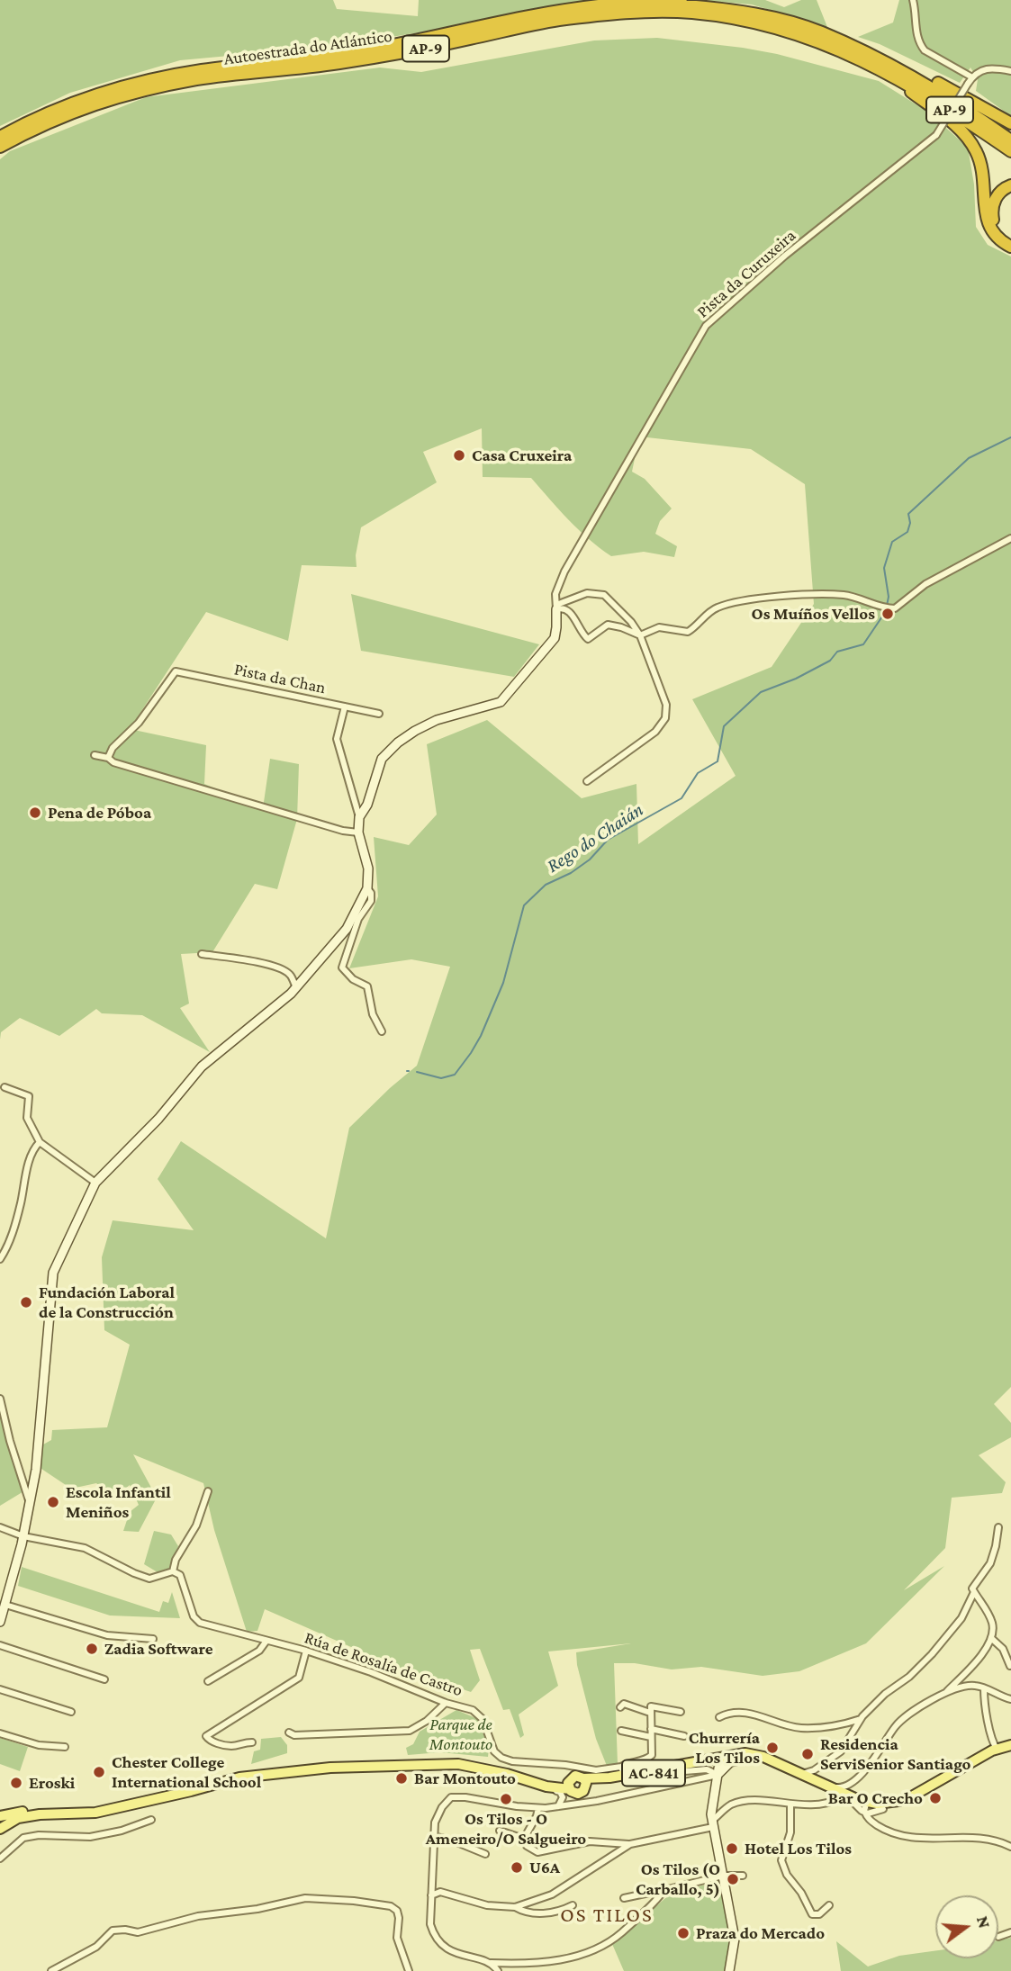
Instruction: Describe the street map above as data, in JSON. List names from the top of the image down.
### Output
{
  "streets": {
    "highway": ["Autoestrada do Atlántico", "AP-9"],
    "main road": ["AC-841"],
    "street": ["Pista da Curuxeira", "Pista da Chan", "Rúa de Rosalía de Castro"]
  },
  "districts": ["OS TILOS"],
  "water": ["Rego do Chaián"],
  "parks": ["Parque de Montouto"],
  "places": [
    "Casa Cruxeira",
    "Os Muíños Vellos",
    "Pena de Póboa",
    "Fundación Laboral de la Construcción",
    "Escola Infantil Meniños",
    "Zadia Software",
    "Churrería Los Tilos",
    "Residencia ServiSenior Santiago",
    "Chester College International School",
    "Bar Montouto",
    "Eroski",
    "Bar O Crecho",
    "Os Tilos - O Ameneiro/O Salgueiro",
    "Hotel Los Tilos",
    "U6A",
    "Os Tilos (O Carballo, 5)",
    "Praza do Mercado"
  ],
  "north": "right"
}
